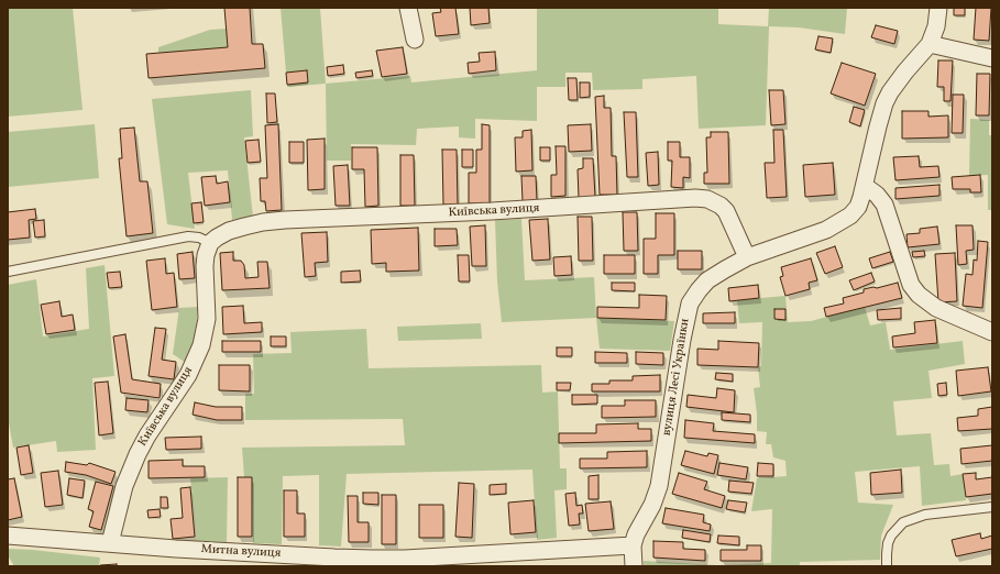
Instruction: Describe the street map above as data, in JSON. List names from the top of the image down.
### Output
{
  "streets": {
    "street": ["Київська вулиця", "вулиця Лесі Українки", "Митна вулиця"]
  },
  "crossings": [
    ["Київська вулиця", "вулиця Лесі Українки"],
    ["Київська вулиця", "Митна вулиця"],
    ["вулиця Лесі Українки", "Митна вулиця"]
  ]
}
